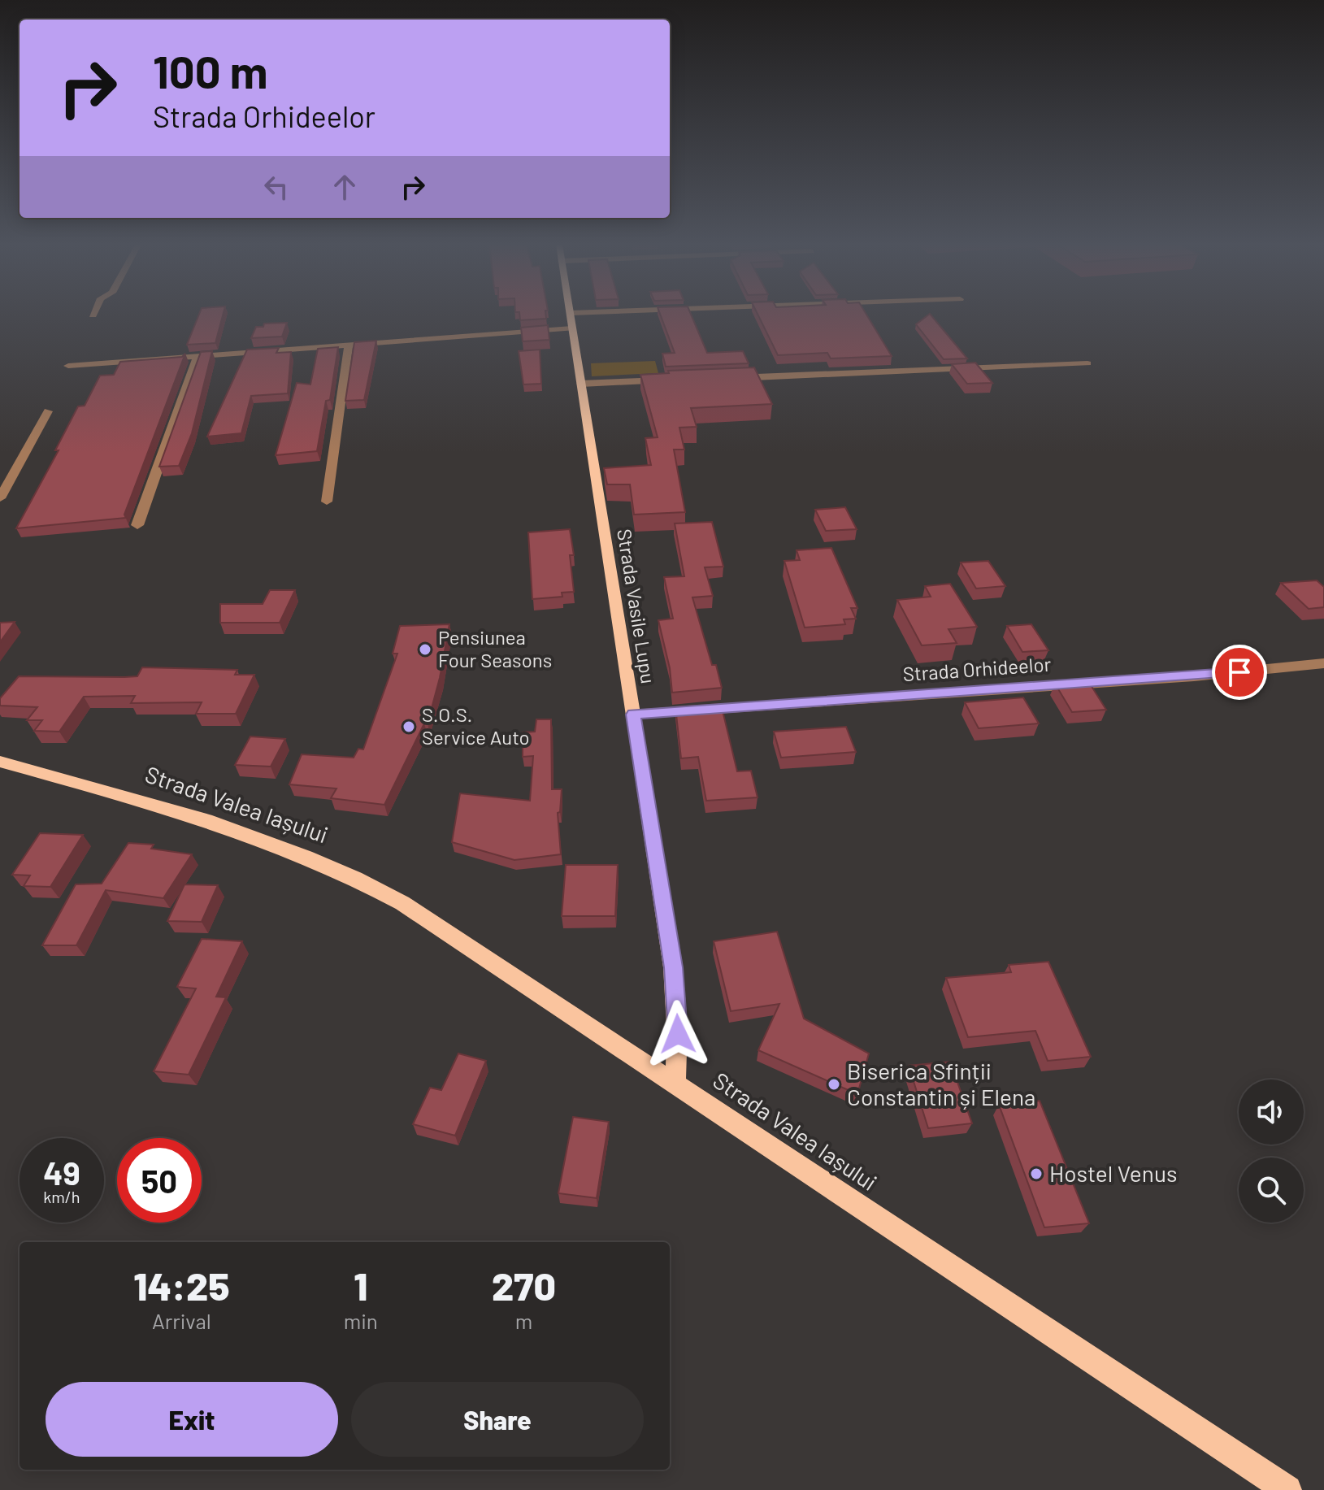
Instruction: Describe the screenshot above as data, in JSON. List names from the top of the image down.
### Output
{
  "streets": {
    "main road": ["Strada Vasile Lupu", "Strada Valea Iașului"],
    "street": ["Strada Orhideelor"]
  },
  "crossings": [
    ["Strada Vasile Lupu", "Strada Orhideelor"],
    ["Strada Vasile Lupu", "Strada Valea Iașului"]
  ],
  "places": [
    "Pensiunea Four Seasons",
    "S.O.S. Service Auto",
    "Biserica Sfinții Constantin și Elena",
    "Hostel Venus"
  ],
  "page": {
    "turn": ["100 m", "Strada Orhideelor"],
    "speed": "49 km/h",
    "limit": "50",
    "eta": [
      "14:25",
      "Arrival",
      "1",
      "min",
      "270",
      "m"
    ],
    "buttons": ["Exit", "Share"]
  }
}
